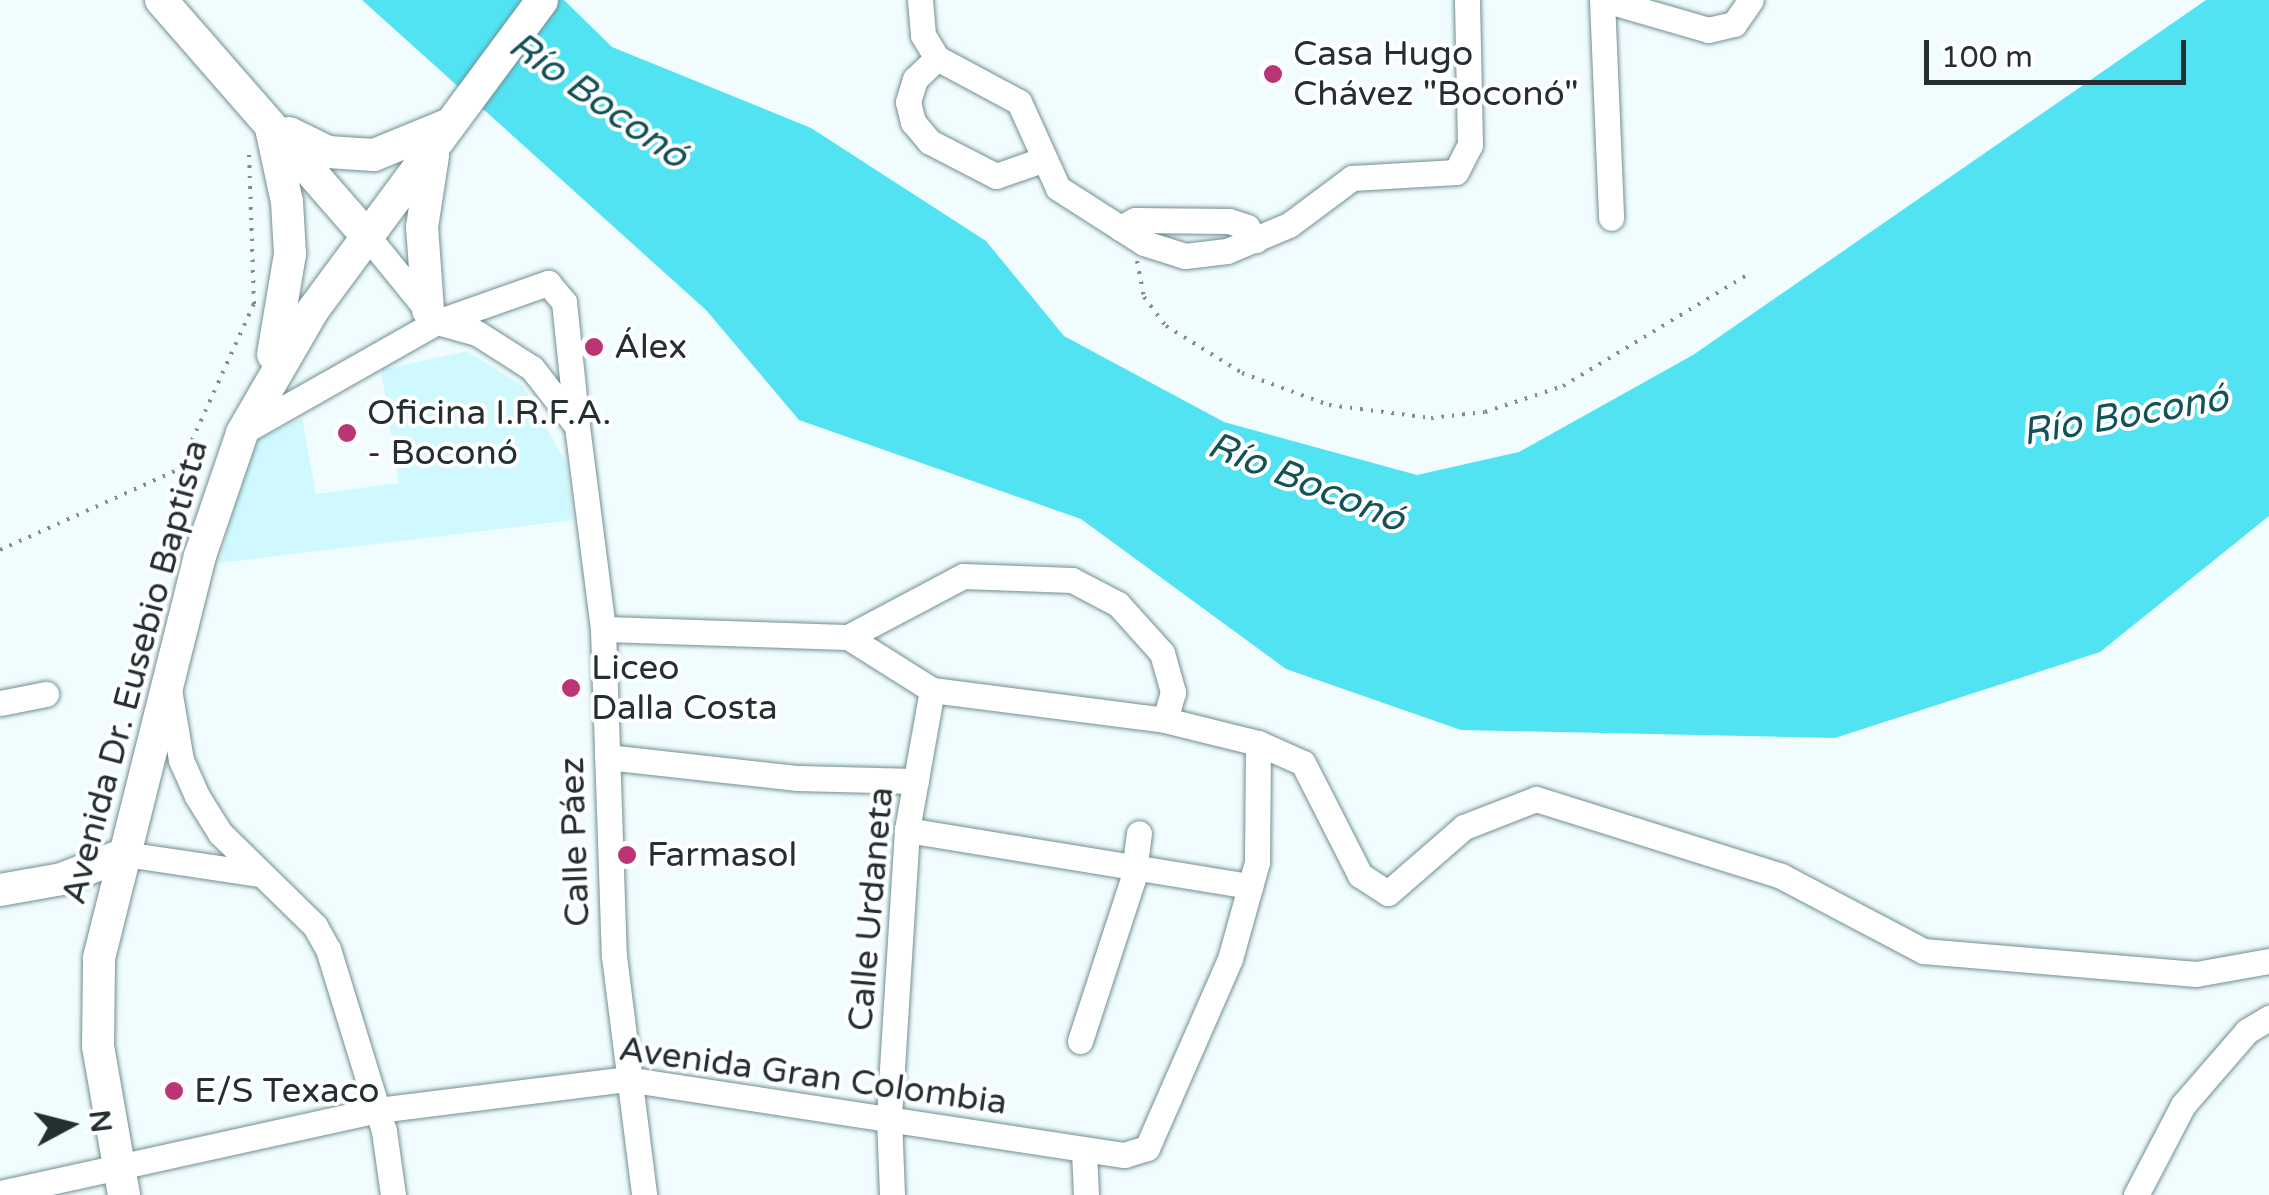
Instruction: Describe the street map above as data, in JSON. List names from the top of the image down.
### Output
{
  "streets": {
    "main road": ["Avenida Dr. Eusebio Baptista"],
    "street": ["Calle Páez", "Calle Urdaneta", "Avenida Gran Colombia"]
  },
  "crossings": [
    ["Avenida Dr. Eusebio Baptista", "Calle Páez"],
    ["Avenida Dr. Eusebio Baptista", "Avenida Gran Colombia"],
    ["Calle Páez", "Avenida Gran Colombia"],
    ["Calle Urdaneta", "Avenida Gran Colombia"]
  ],
  "water": ["Río Boconó"],
  "places": [
    "Casa Hugo Chávez \"Boconó\"",
    "Álex",
    "Oficina I.R.F.A. - Boconó",
    "Liceo Dalla Costa",
    "Farmasol",
    "E/S Texaco"
  ],
  "scale_bar": "100 m",
  "north": "right"
}
